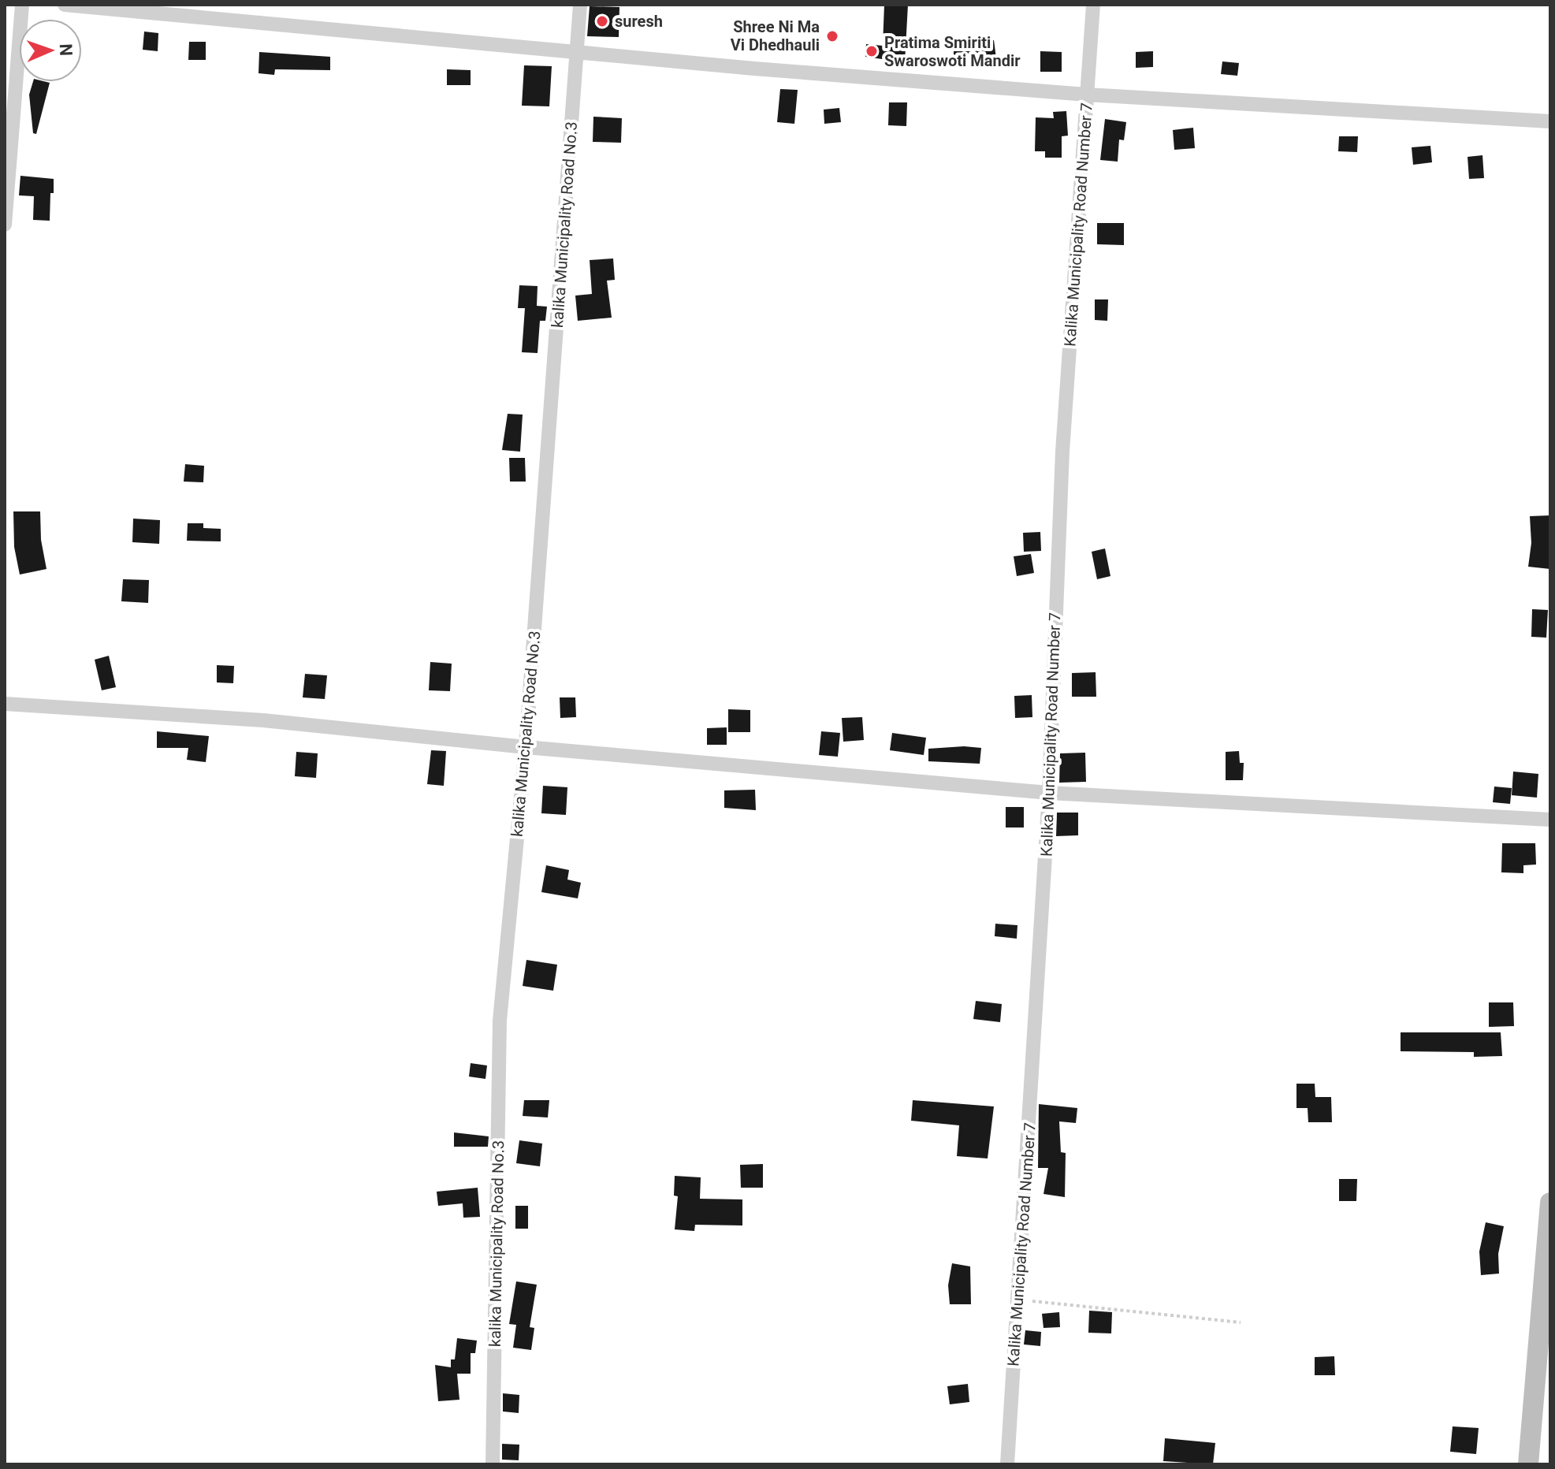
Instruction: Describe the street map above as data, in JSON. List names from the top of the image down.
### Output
{
  "streets": {
    "street": ["kalika Municipality Road No.3", "Kalika Municipality Road Number 7"]
  },
  "places": ["suresh", "Shree Ni Ma Vi Dhedhauli", "Pratima Smiriti Swaroswoti Mandir"],
  "north": "right"
}
